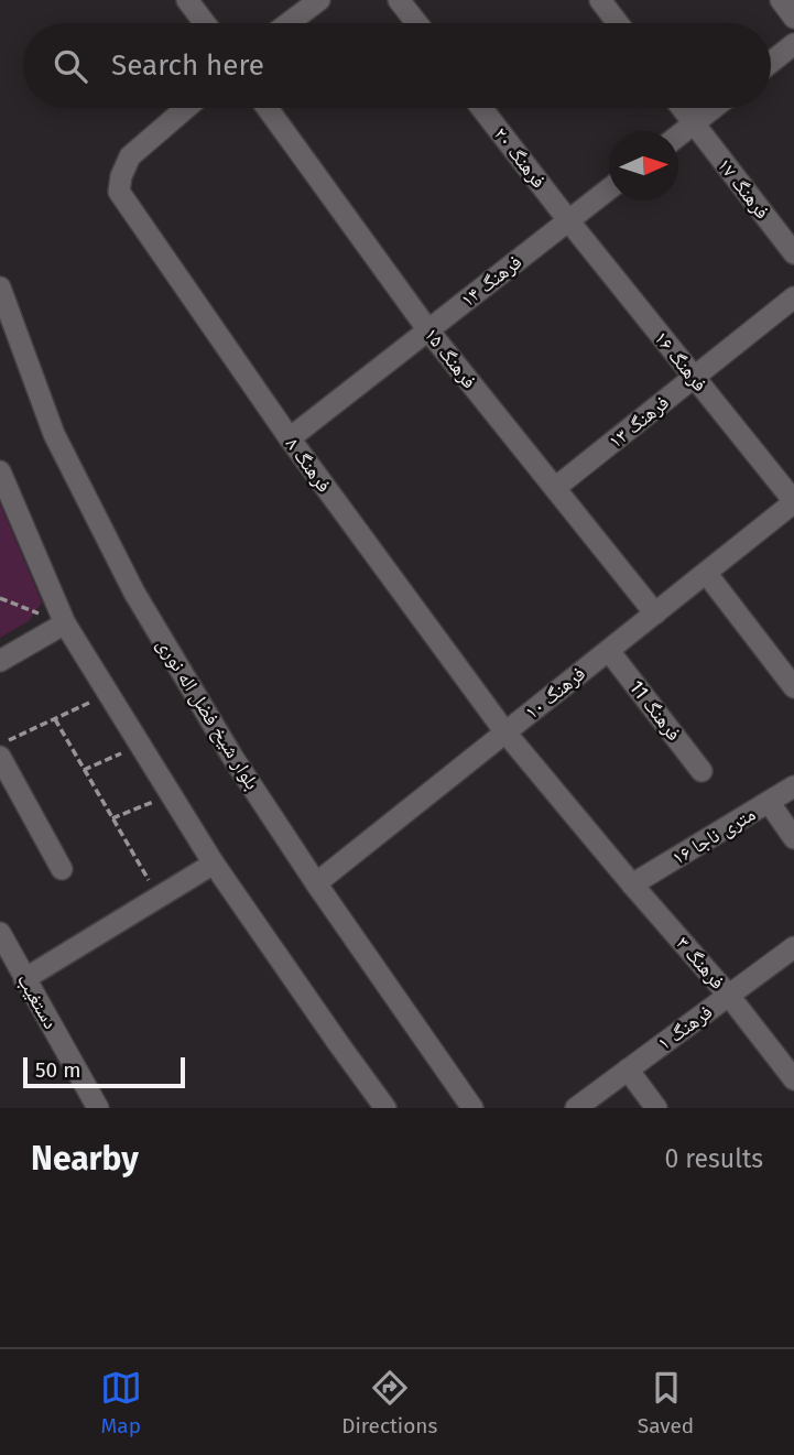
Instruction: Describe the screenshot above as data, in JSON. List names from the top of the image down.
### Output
{
  "streets": {
    "street": [
      "فرهنگ ۲۰",
      "فرهنگ ۱۷",
      "فرهنگ ۱۴",
      "فرهنگ ۱۵",
      "فرهنگ ۱۶",
      "فرهنگ ۱۳",
      "فرهنگ ۸",
      "فرهنگ ۱۰",
      "فرهنگ 11",
      "بلوار شیخ فضل اله نوری",
      "۱۶ متری ناجا",
      "فرهنگ ۳",
      "دستغیب",
      "فرهنگ ۱"
    ]
  },
  "crossings": [
    ["فرهنگ ۲۰", "فرهنگ ۱۴"],
    ["فرهنگ ۲۰", "فرهنگ ۱۶"],
    ["فرهنگ ۱۴", "فرهنگ ۱۵"],
    ["فرهنگ ۱۴", "فرهنگ ۱۶"],
    ["فرهنگ ۱۴", "فرهنگ ۸"],
    ["فرهنگ ۱۵", "فرهنگ ۱۳"],
    ["فرهنگ ۱۵", "فرهنگ ۱۰"],
    ["فرهنگ ۱۶", "فرهنگ ۱۳"],
    ["فرهنگ ۱۶", "فرهنگ ۱۰"],
    ["فرهنگ ۸", "فرهنگ ۱۰"],
    ["فرهنگ ۸", "۱۶ متری ناجا"],
    ["فرهنگ ۸", "فرهنگ ۳"],
    ["فرهنگ ۱۰", "فرهنگ 11"],
    ["فرهنگ ۱۰", "بلوار شیخ فضل اله نوری"],
    ["۱۶ متری ناجا", "فرهنگ ۳"],
    ["فرهنگ ۳", "فرهنگ ۱"]
  ],
  "scale_bar": "50 m",
  "north": "right",
  "page": {
    "search": "Search here",
    "scale": "50 m",
    "heading": ["Nearby", "0 results"],
    "nav": ["Map", "Directions", "Saved"]
  }
}
